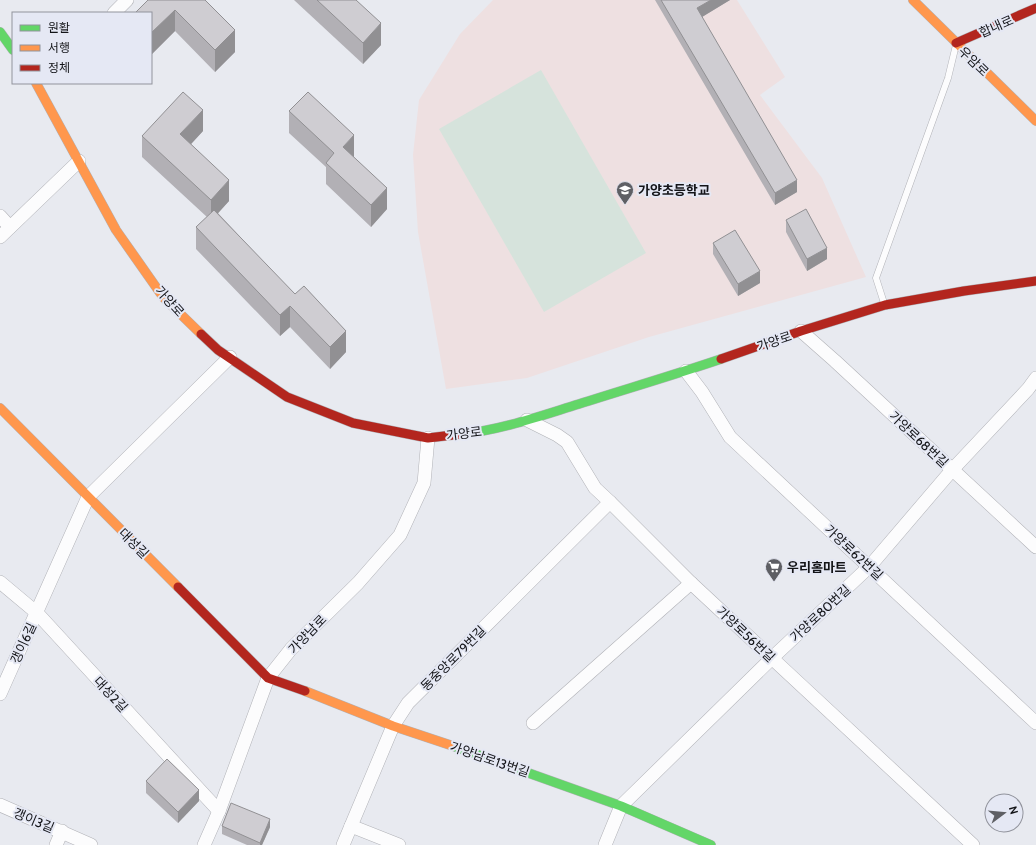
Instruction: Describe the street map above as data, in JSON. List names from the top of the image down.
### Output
{
  "streets": {
    "street": [
      "합내로",
      "우암로",
      "가양로",
      "가양로68번길",
      "대성길",
      "가양로62번길",
      "가양로80번길",
      "가양남로",
      "가양로56번길",
      "갱이6길",
      "동중앙로79번길",
      "대성2길",
      "가양남로13번길",
      "갱이3길"
    ]
  },
  "crossings": [
    ["합내로", "우암로"],
    ["가양로", "가양로68번길"],
    ["가양로", "가양로62번길"],
    ["가양로", "가양남로"],
    ["가양로", "가양로56번길"],
    ["가양로68번길", "가양로80번길"],
    ["대성길", "가양남로"],
    ["대성길", "갱이6길"],
    ["대성길", "가양남로13번길"],
    ["가양로62번길", "가양로80번길"],
    ["가양로80번길", "가양로56번길"],
    ["가양로80번길", "가양남로13번길"],
    ["가양남로", "대성2길"],
    ["가양남로", "가양남로13번길"],
    ["가양로56번길", "동중앙로79번길"],
    ["갱이6길", "대성2길"],
    ["동중앙로79번길", "가양남로13번길"]
  ],
  "places": {
    "school or university": ["가양초등학교"],
    "supermarket": ["우리홈마트"]
  },
  "legend": ["원활", "서행", "정체"],
  "north": "right"
}
